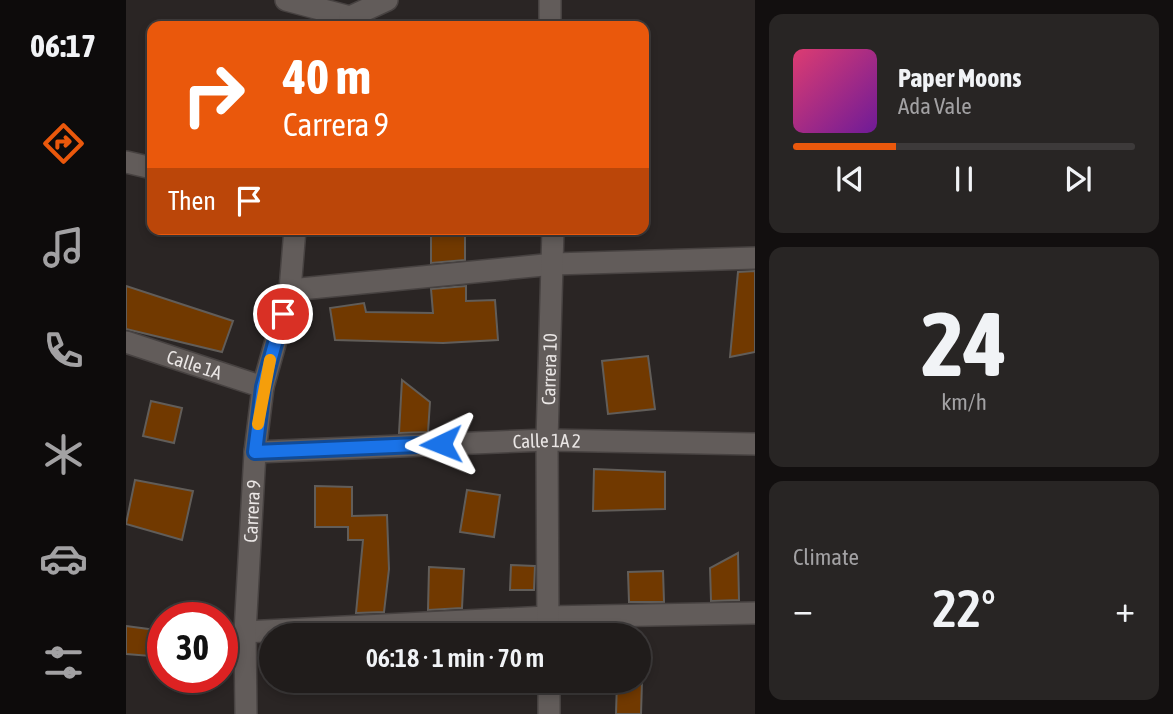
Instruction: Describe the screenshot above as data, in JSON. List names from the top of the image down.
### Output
{
  "streets": {
    "street": [
      "Calle 1A",
      "Carrera 10",
      "Calle 1A 2",
      "Carrera 9"
    ]
  },
  "crossings": [
    ["Calle 1A", "Carrera 9"],
    ["Carrera 10", "Calle 1A 2"],
    ["Calle 1A 2", "Carrera 9"]
  ],
  "page": {
    "tabs": "06:17",
    "turn": ["40 m", "Carrera 9"],
    "song": ["Paper Moons", "Ada Vale"],
    "then": "Then",
    "tile": [
      ["24", "km/h"],
      "Climate"
    ],
    "heat": ["−", "22°", "+"],
    "limit": "30",
    "trip": "06:18 · 1 min · 70 m"
  }
}
